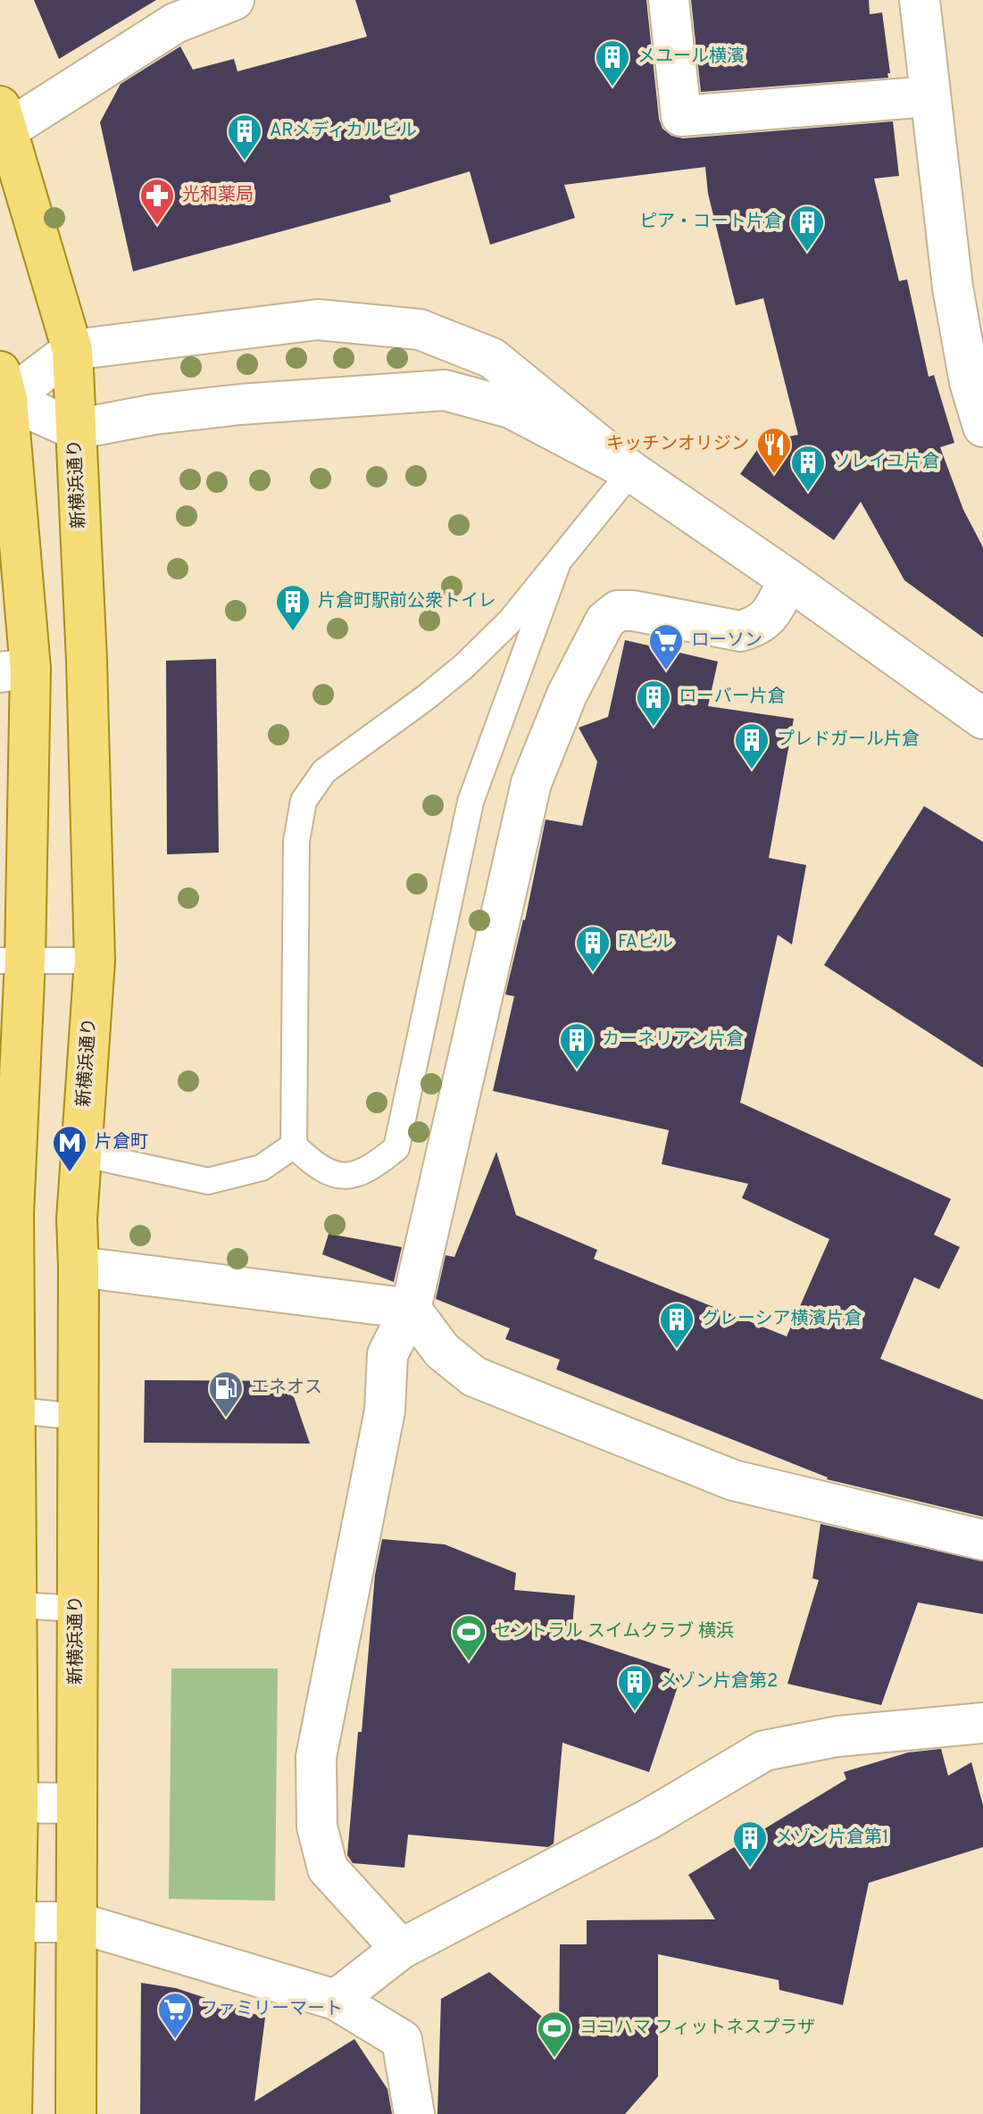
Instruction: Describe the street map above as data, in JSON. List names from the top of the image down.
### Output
{
  "streets": {
    "main road": ["新横浜通り"]
  },
  "places": {
    "building": [
      "メユール横濱",
      "ARメディカルビル",
      "ピア・コート片倉",
      "ソレイユ片倉",
      "片倉町駅前公衆トイレ",
      "ローバー片倉",
      "プレドガール片倉",
      "FAビル",
      "カーネリアン片倉",
      "グレーシア横濱片倉",
      "メゾン片倉第2",
      "メゾン片倉第1"
    ],
    "pharmacy": ["光和薬局"],
    "restaurant": ["キッチンオリジン"],
    "supermarket": ["ローソン", "ファミリーマート"],
    "metro station": ["片倉町"],
    "fuel station": ["エネオス"],
    "sports": ["セントラル スイムクラブ 横浜", "ヨコハマ フィットネスプラザ"]
  }
}
